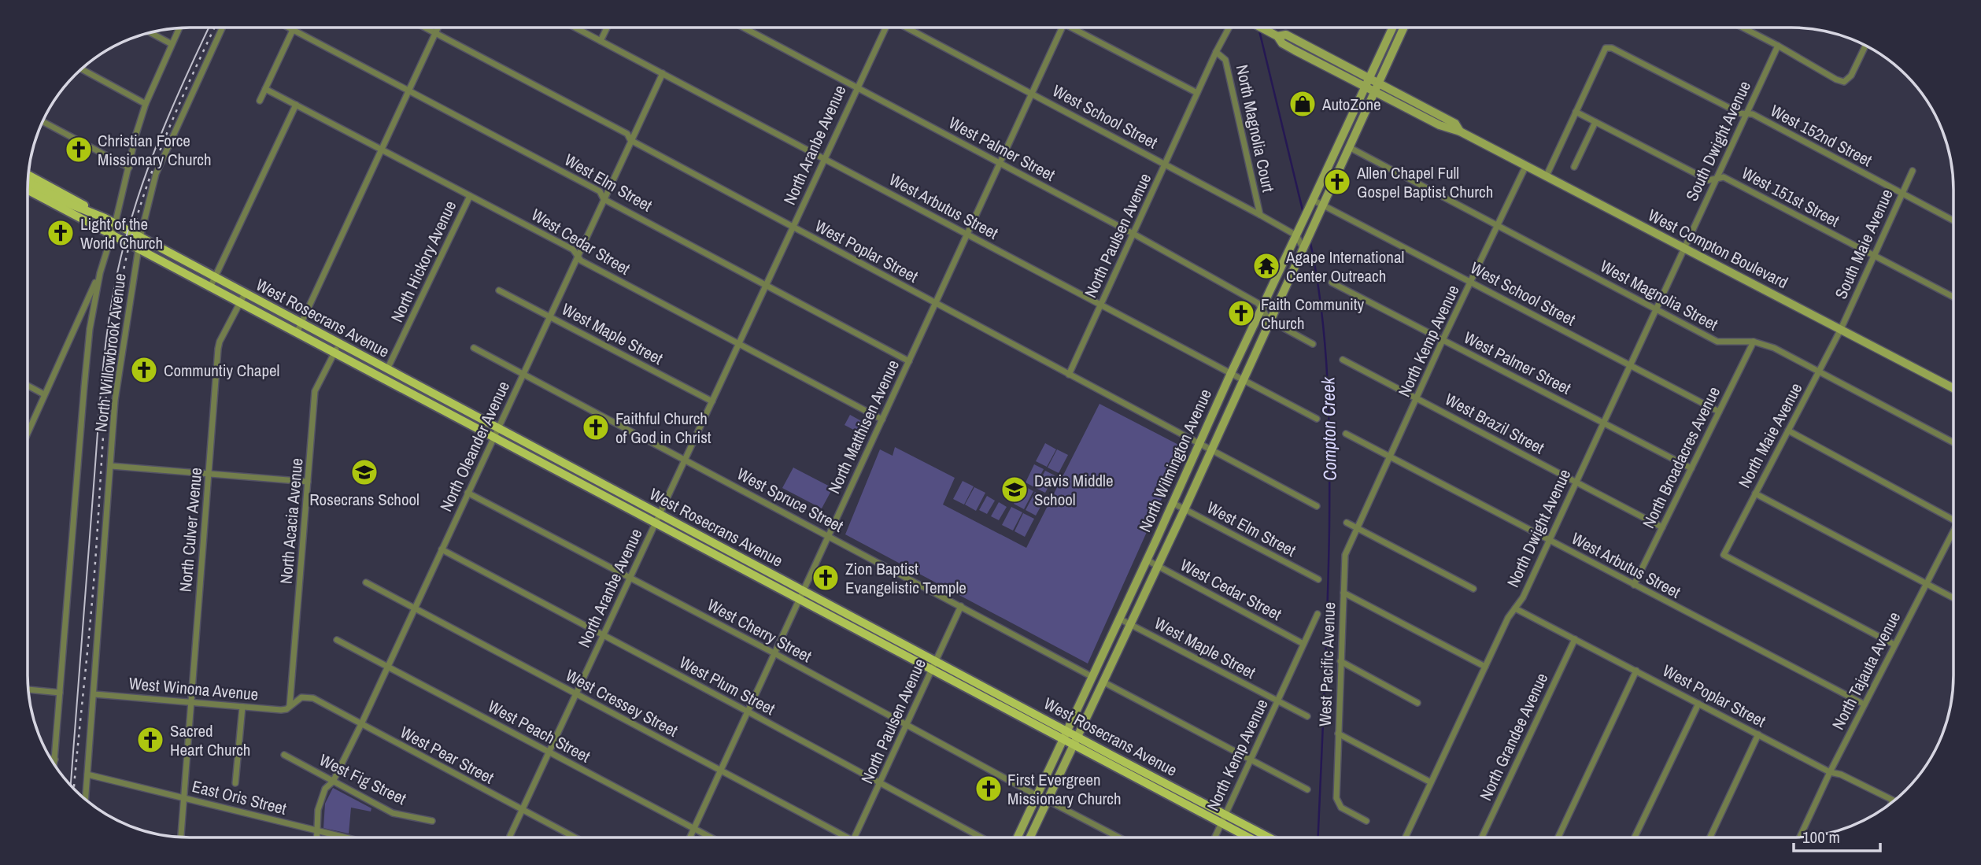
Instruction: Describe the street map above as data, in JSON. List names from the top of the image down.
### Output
{
  "streets": {
    "main road": ["West Compton Boulevard", "West Rosecrans Avenue", "North Wilmington Avenue"],
    "street": [
      "West School Street",
      "North Magnolia Court",
      "West 152nd Street",
      "South Dwight Avenue",
      "North Aranbe Avenue",
      "West Palmer Street",
      "West Elm Street",
      "West 151st Street",
      "West Arbutus Street",
      "North Paulsen Avenue",
      "West Cedar Street",
      "South Maie Avenue",
      "West Poplar Street",
      "North Hickory Avenue",
      "West Magnolia Street",
      "West Maple Street",
      "North Kemp Avenue",
      "North Willowbrook Avenue",
      "West Brazil Street",
      "North Matthisen Avenue",
      "North Maie Avenue",
      "North Oleander Avenue",
      "North Broadacres Avenue",
      "West Spruce Street",
      "North Acacia Avenue",
      "North Dwight Avenue",
      "North Culver Avenue",
      "West Cherry Street",
      "West Pacific Avenue",
      "North Tajauta Avenue",
      "West Plum Street",
      "West Winona Avenue",
      "West Cressey Street",
      "West Peach Street",
      "North Grandee Avenue",
      "West Pear Street",
      "West Fig Street",
      "East Oris Street"
    ]
  },
  "crossings": [
    ["West School Street", "North Magnolia Court"],
    ["West School Street", "North Paulsen Avenue"],
    ["West School Street", "North Kemp Avenue"],
    ["West School Street", "North Matthisen Avenue"],
    ["West School Street", "North Broadacres Avenue"],
    ["West School Street", "North Wilmington Avenue"],
    ["West School Street", "North Dwight Avenue"],
    ["North Magnolia Court", "North Paulsen Avenue"],
    ["West 152nd Street", "South Dwight Avenue"],
    ["West 152nd Street", "West 151st Street"],
    ["West 152nd Street", "South Maie Avenue"],
    ["South Dwight Avenue", "West 151st Street"],
    ["South Dwight Avenue", "West Compton Boulevard"],
    ["South Dwight Avenue", "North Dwight Avenue"],
    ["North Aranbe Avenue", "West Palmer Street"],
    ["North Aranbe Avenue", "West Elm Street"],
    ["North Aranbe Avenue", "West Arbutus Street"],
    ["North Aranbe Avenue", "West Cedar Street"],
    ["North Aranbe Avenue", "West Poplar Street"],
    ["North Aranbe Avenue", "West Rosecrans Avenue"],
    ["North Aranbe Avenue", "West Maple Street"],
    ["North Aranbe Avenue", "West Spruce Street"],
    ["North Aranbe Avenue", "West Cherry Street"],
    ["North Aranbe Avenue", "West Plum Street"],
    ["North Aranbe Avenue", "West Cressey Street"],
    ["North Aranbe Avenue", "West Peach Street"],
    ["North Aranbe Avenue", "West Pear Street"],
    ["West Palmer Street", "North Paulsen Avenue"],
    ["West Palmer Street", "North Kemp Avenue"],
    ["West Palmer Street", "North Matthisen Avenue"],
    ["West Palmer Street", "North Broadacres Avenue"],
    ["West Palmer Street", "North Wilmington Avenue"],
    ["West Palmer Street", "North Dwight Avenue"],
    ["West Elm Street", "North Matthisen Avenue"],
    ["West Elm Street", "North Oleander Avenue"],
    ["West Elm Street", "North Wilmington Avenue"],
    ["West 151st Street", "South Maie Avenue"],
    ["West Arbutus Street", "North Paulsen Avenue"],
    ["West Arbutus Street", "North Kemp Avenue"],
    ["West Arbutus Street", "North Matthisen Avenue"],
    ["West Arbutus Street", "North Oleander Avenue"],
    ["West Arbutus Street", "North Broadacres Avenue"],
    ["West Arbutus Street", "North Wilmington Avenue"],
    ["West Arbutus Street", "North Dwight Avenue"],
    ["West Arbutus Street", "North Tajauta Avenue"],
    ["North Paulsen Avenue", "West Poplar Street"],
    ["North Paulsen Avenue", "West Rosecrans Avenue"],
    ["North Paulsen Avenue", "West Spruce Street"],
    ["North Paulsen Avenue", "West Cherry Street"],
    ["North Paulsen Avenue", "West Plum Street"],
    ["West Cedar Street", "North Hickory Avenue"],
    ["West Cedar Street", "North Kemp Avenue"],
    ["West Cedar Street", "North Matthisen Avenue"],
    ["West Cedar Street", "North Oleander Avenue"],
    ["West Cedar Street", "North Wilmington Avenue"],
    ["South Maie Avenue", "West Compton Boulevard"],
    ["South Maie Avenue", "North Maie Avenue"],
    ["West Compton Boulevard", "North Kemp Avenue"],
    ["West Compton Boulevard", "North Maie Avenue"],
    ["West Compton Boulevard", "North Wilmington Avenue"],
    ["West Compton Boulevard", "North Dwight Avenue"],
    ["West Poplar Street", "North Matthisen Avenue"],
    ["West Poplar Street", "North Oleander Avenue"],
    ["West Poplar Street", "North Wilmington Avenue"],
    ["West Poplar Street", "North Dwight Avenue"],
    ["West Poplar Street", "North Tajauta Avenue"],
    ["West Poplar Street", "North Grandee Avenue"],
    ["North Hickory Avenue", "West Rosecrans Avenue"],
    ["West Magnolia Street", "North Kemp Avenue"],
    ["West Magnolia Street", "North Maie Avenue"],
    ["West Magnolia Street", "North Broadacres Avenue"],
    ["West Magnolia Street", "North Wilmington Avenue"],
    ["West Magnolia Street", "North Dwight Avenue"],
    ["West Rosecrans Avenue", "North Kemp Avenue"],
    ["West Rosecrans Avenue", "North Willowbrook Avenue"],
    ["West Rosecrans Avenue", "North Matthisen Avenue"],
    ["West Rosecrans Avenue", "North Oleander Avenue"],
    ["West Rosecrans Avenue", "North Wilmington Avenue"],
    ["West Rosecrans Avenue", "North Acacia Avenue"],
    ["West Rosecrans Avenue", "North Culver Avenue"],
    ["West Maple Street", "North Kemp Avenue"],
    ["West Maple Street", "North Oleander Avenue"],
    ["West Maple Street", "North Wilmington Avenue"],
    ["North Kemp Avenue", "West Brazil Street"],
    ["North Kemp Avenue", "West Pacific Avenue"],
    ["North Willowbrook Avenue", "West Winona Avenue"],
    ["North Willowbrook Avenue", "East Oris Street"],
    ["West Brazil Street", "North Broadacres Avenue"],
    ["West Brazil Street", "North Dwight Avenue"],
    ["North Matthisen Avenue", "West Spruce Street"],
    ["North Matthisen Avenue", "West Cherry Street"],
    ["North Matthisen Avenue", "West Plum Street"],
    ["North Matthisen Avenue", "West Cressey Street"],
    ["North Matthisen Avenue", "West Peach Street"],
    ["North Maie Avenue", "North Tajauta Avenue"],
    ["North Oleander Avenue", "West Spruce Street"],
    ["North Oleander Avenue", "West Cherry Street"],
    ["North Oleander Avenue", "West Plum Street"],
    ["North Oleander Avenue", "West Cressey Street"],
    ["North Oleander Avenue", "West Peach Street"],
    ["North Oleander Avenue", "West Pear Street"],
    ["North Oleander Avenue", "West Fig Street"],
    ["North Oleander Avenue", "East Oris Street"],
    ["North Wilmington Avenue", "West Spruce Street"],
    ["North Wilmington Avenue", "West Cherry Street"],
    ["North Acacia Avenue", "West Winona Avenue"],
    ["North Acacia Avenue", "West Pear Street"],
    ["North Culver Avenue", "West Winona Avenue"],
    ["North Culver Avenue", "East Oris Street"],
    ["West Winona Avenue", "West Pear Street"]
  ],
  "water": ["Compton Creek"],
  "places": {
    "shop": ["AutoZone"],
    "church": [
      "Christian Force Missionary Church",
      "Allen Chapel Full Gospel Baptist Church",
      "Light of the World Church",
      "Faith Community Church",
      "Communtiy Chapel",
      "Faithful Church of God in Christ",
      "Zion Baptist Evangelistic Temple",
      "Sacred Heart Church",
      "First Evergreen Missionary Church"
    ],
    "temple": ["Agape International Center Outreach"],
    "school or university": ["Rosecrans School", "Davis Middle School"]
  },
  "scale_bar": "100 m"
}
